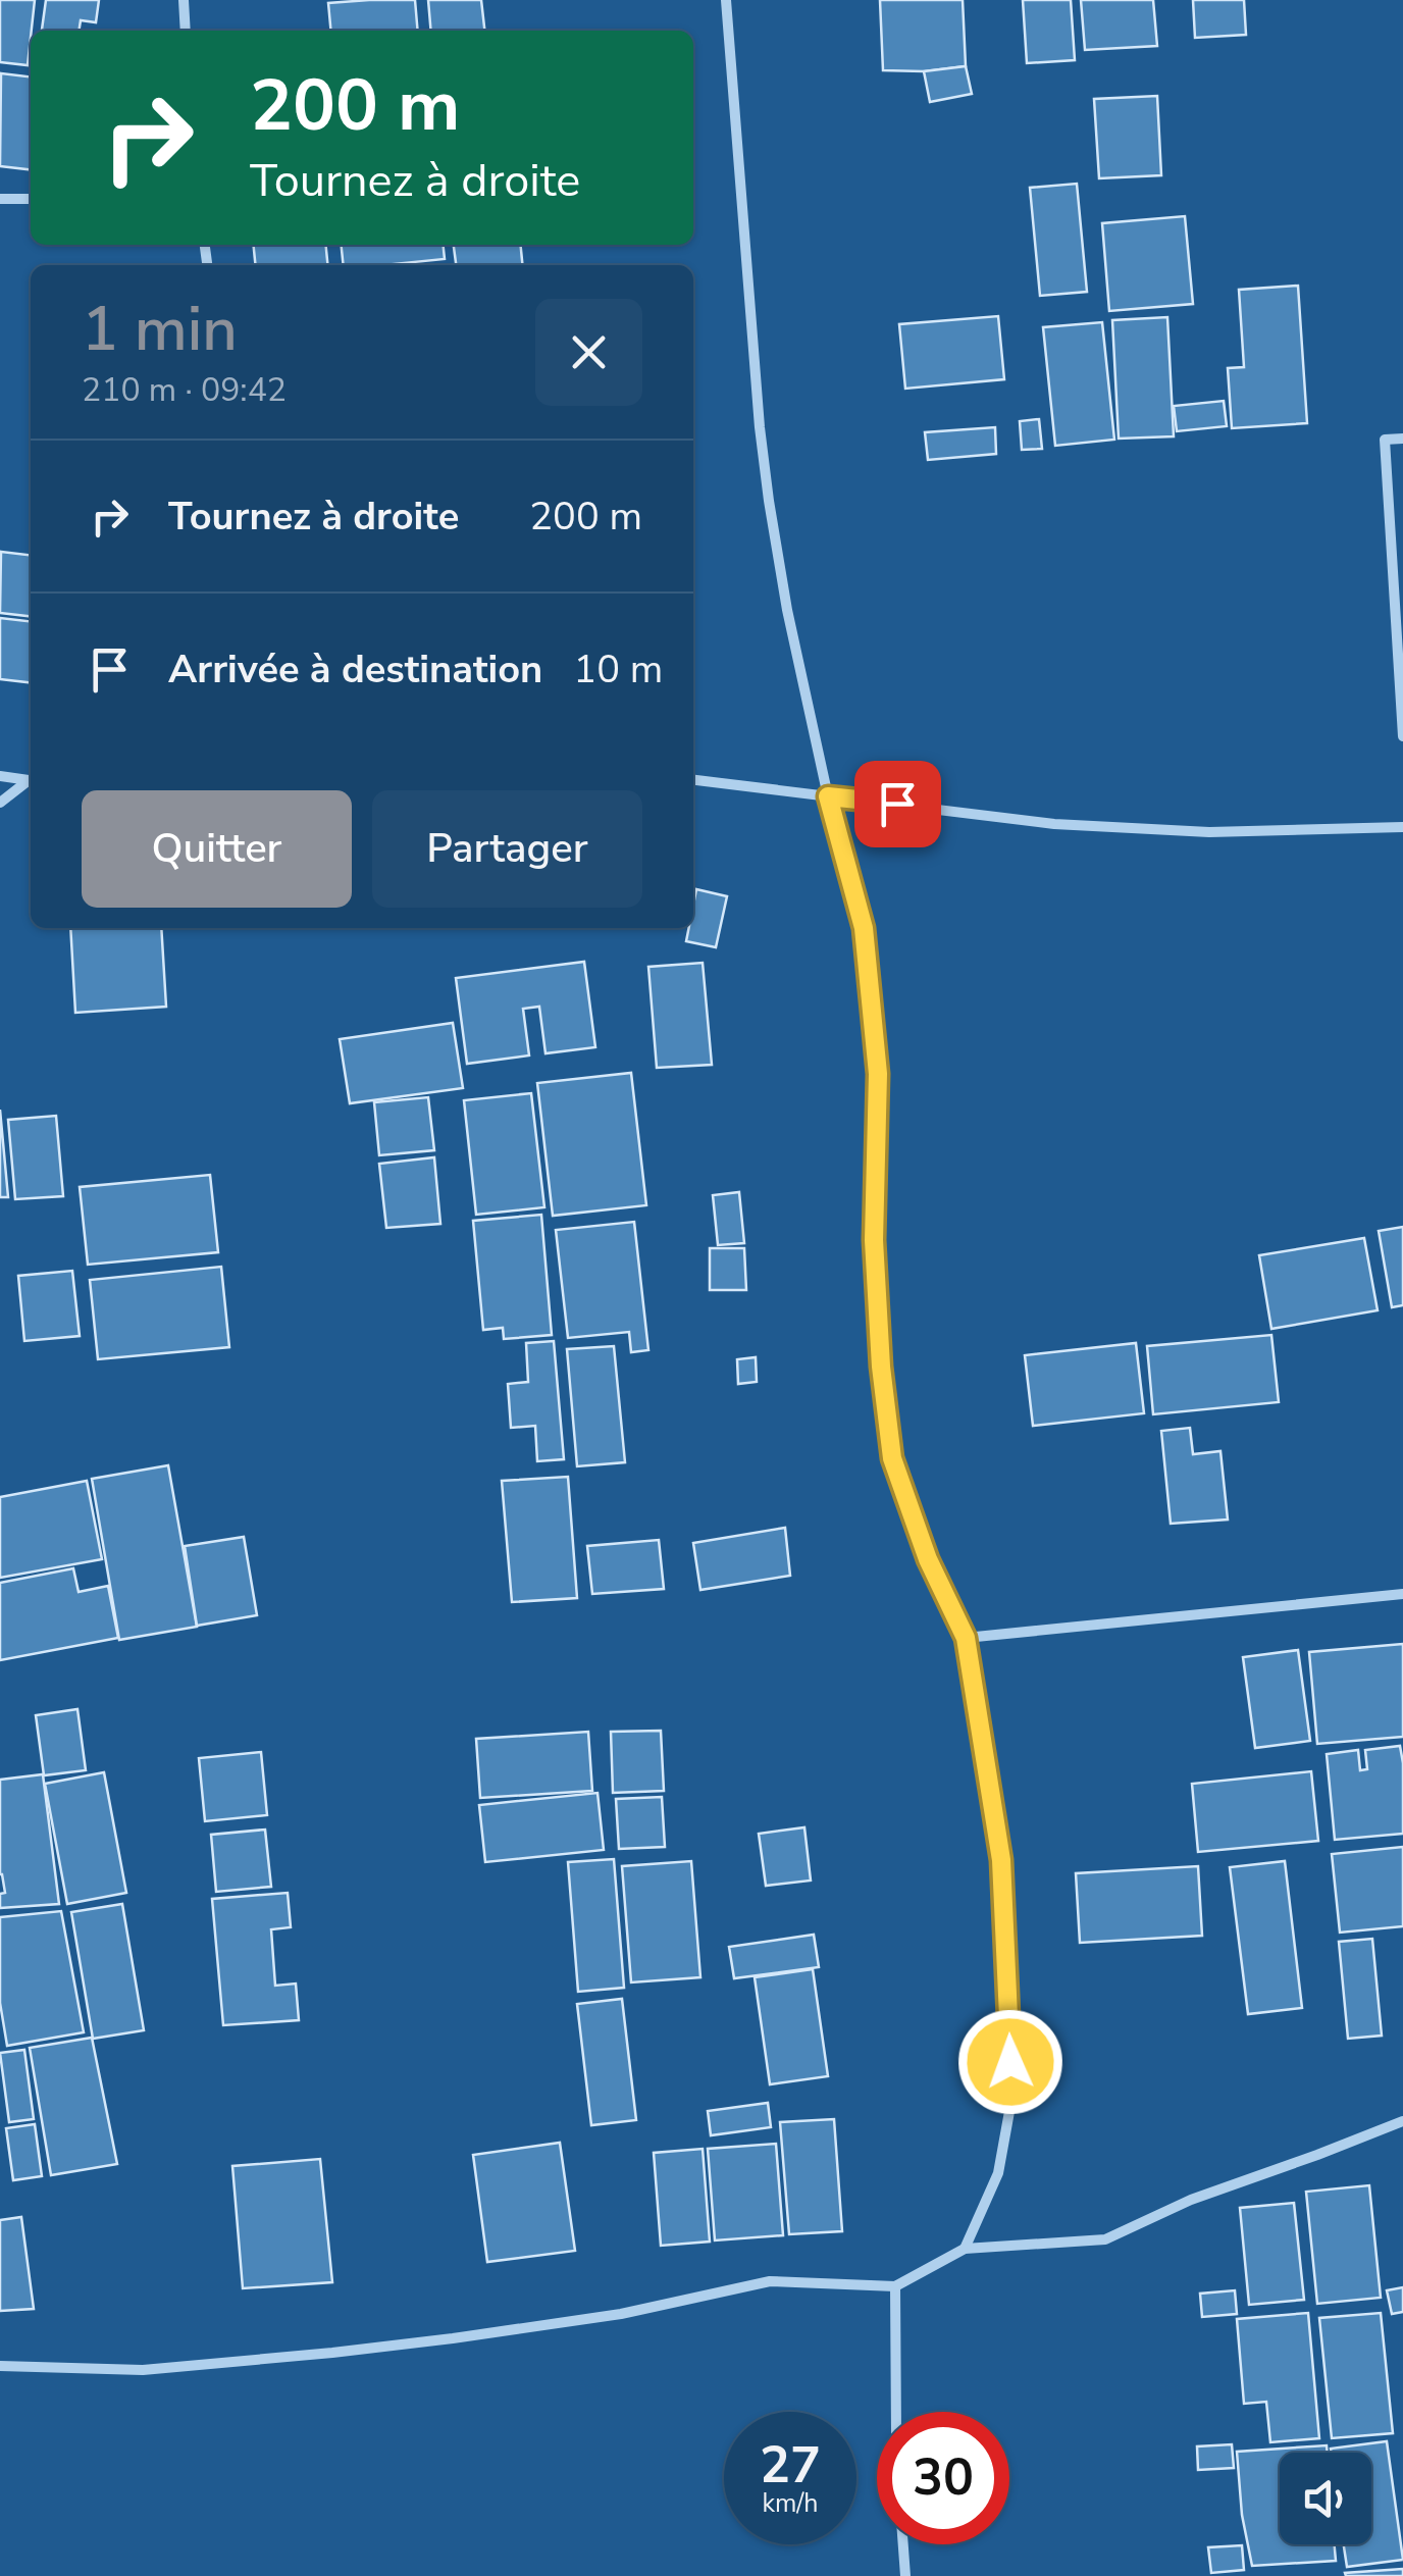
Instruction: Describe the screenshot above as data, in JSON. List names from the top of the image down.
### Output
{
  "page": {
    "turn": ["200 m", "Tournez à droite"],
    "heading": ["1 min", "210 m · 09:42"],
    "list": [
      {
        "name": "Tournez à droite",
        "value": "200 m"
      },
      {
        "name": "Arrivée à destination",
        "value": "10 m"
      }
    ],
    "buttons": ["Quitter", "Partager"],
    "speed": "27 km/h",
    "limit": "30"
  }
}
